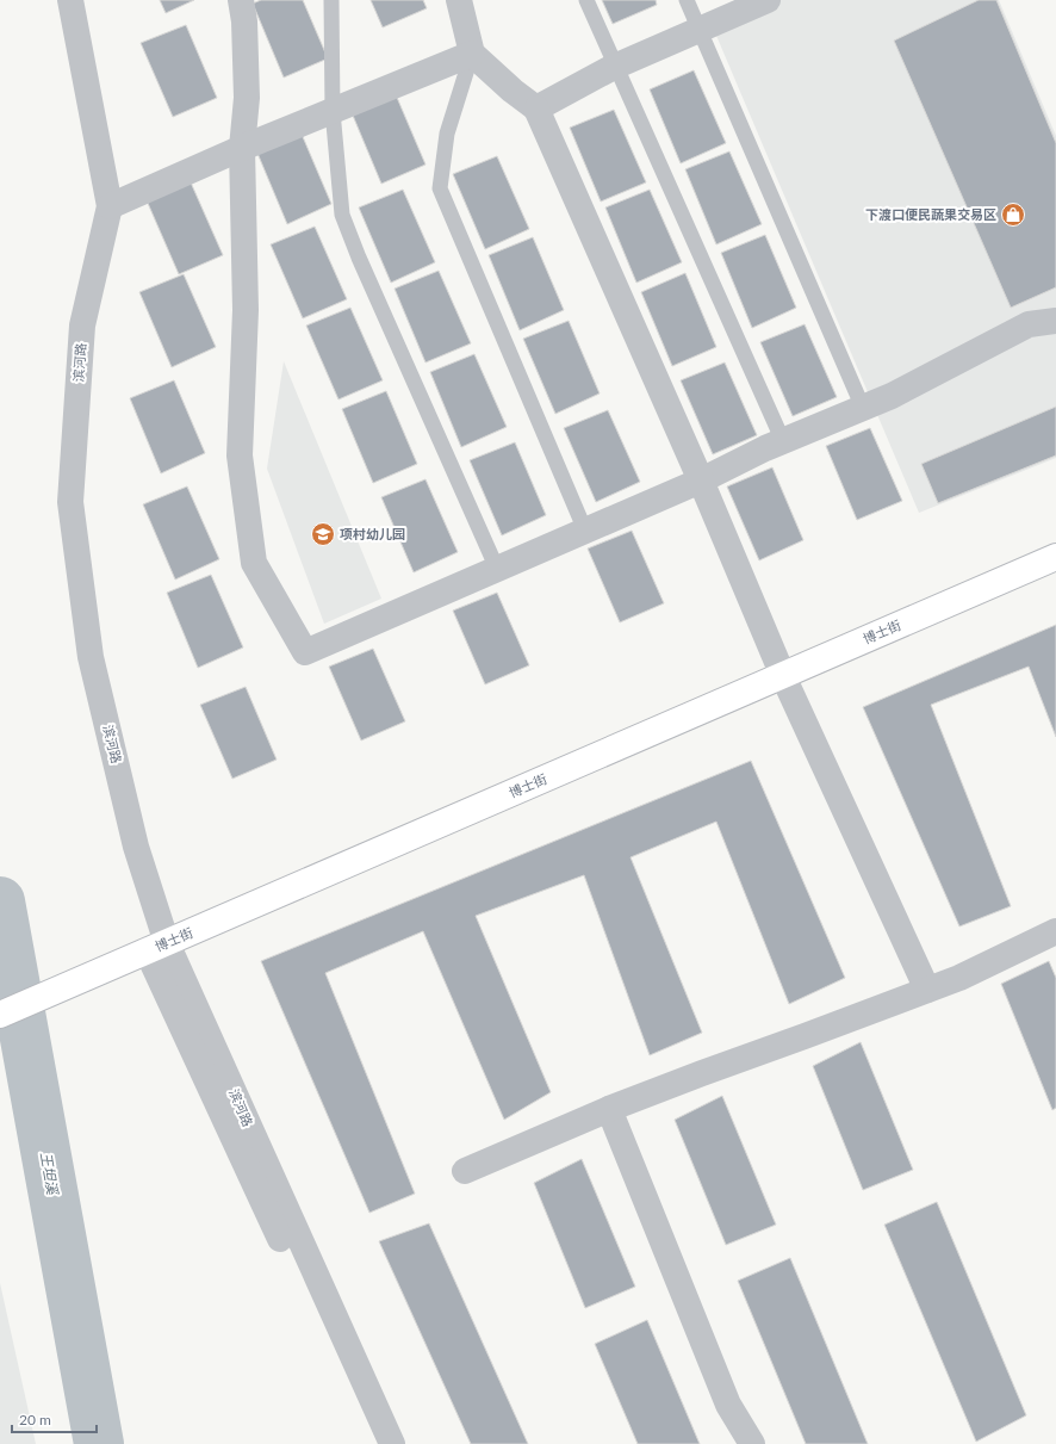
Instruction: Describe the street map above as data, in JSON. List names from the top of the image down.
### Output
{
  "streets": {
    "street": ["滨河路", "博士街"]
  },
  "crossings": [
    ["滨河路", "博士街"]
  ],
  "water": ["王坦溪"],
  "places": {
    "shop": ["下渡口便民蔬果交易区"],
    "school or university": ["项村幼儿园"]
  },
  "scale_bar": "20 m"
}
